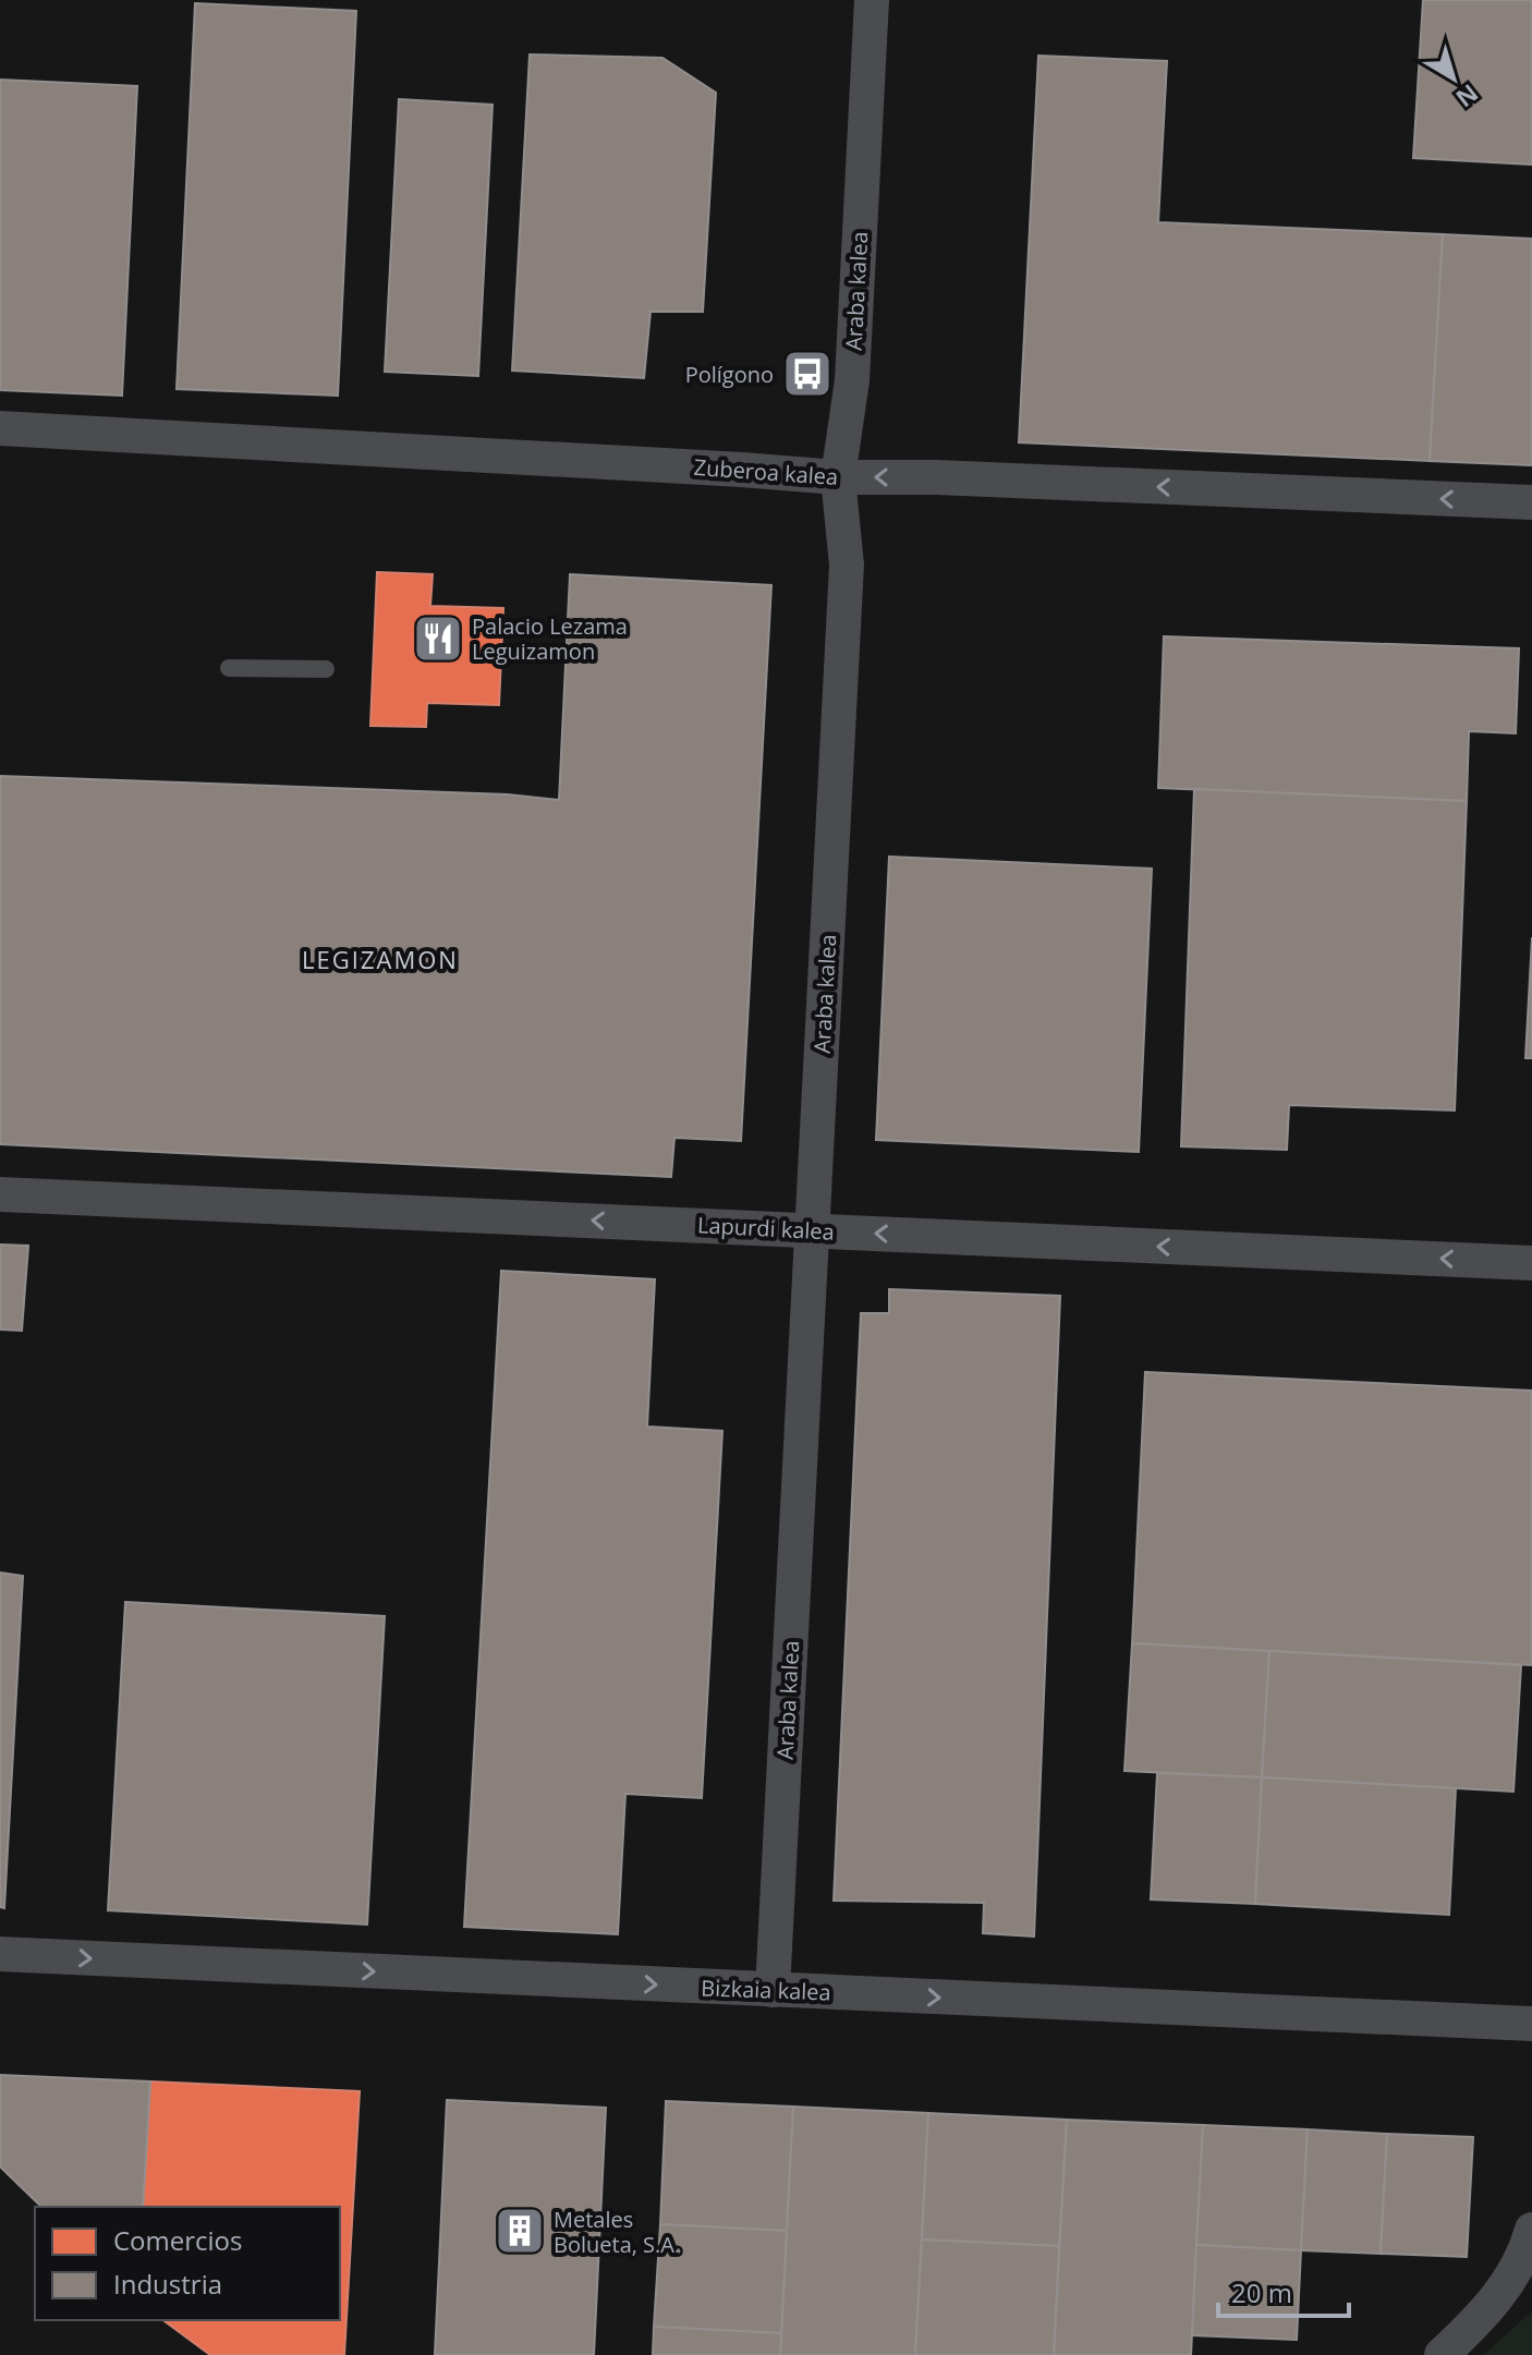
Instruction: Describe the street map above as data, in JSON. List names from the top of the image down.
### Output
{
  "streets": {
    "street": [
      "Araba kalea",
      "Zuberoa kalea",
      "Lapurdi kalea",
      "Bizkaia kalea"
    ]
  },
  "crossings": [
    ["Araba kalea", "Zuberoa kalea"],
    ["Araba kalea", "Lapurdi kalea"],
    ["Araba kalea", "Bizkaia kalea"]
  ],
  "one_way": ["Zuberoa kalea", "Lapurdi kalea", "Bizkaia kalea"],
  "districts": ["LEGIZAMON"],
  "places": {
    "bus stop": ["Polígono"],
    "restaurant": ["Palacio Lezama Leguizamon"],
    "building": ["Metales Bolueta, S.A."]
  },
  "legend": ["Comercios", "Industria"],
  "scale_bar": "20 m",
  "north": "bottom right"
}
